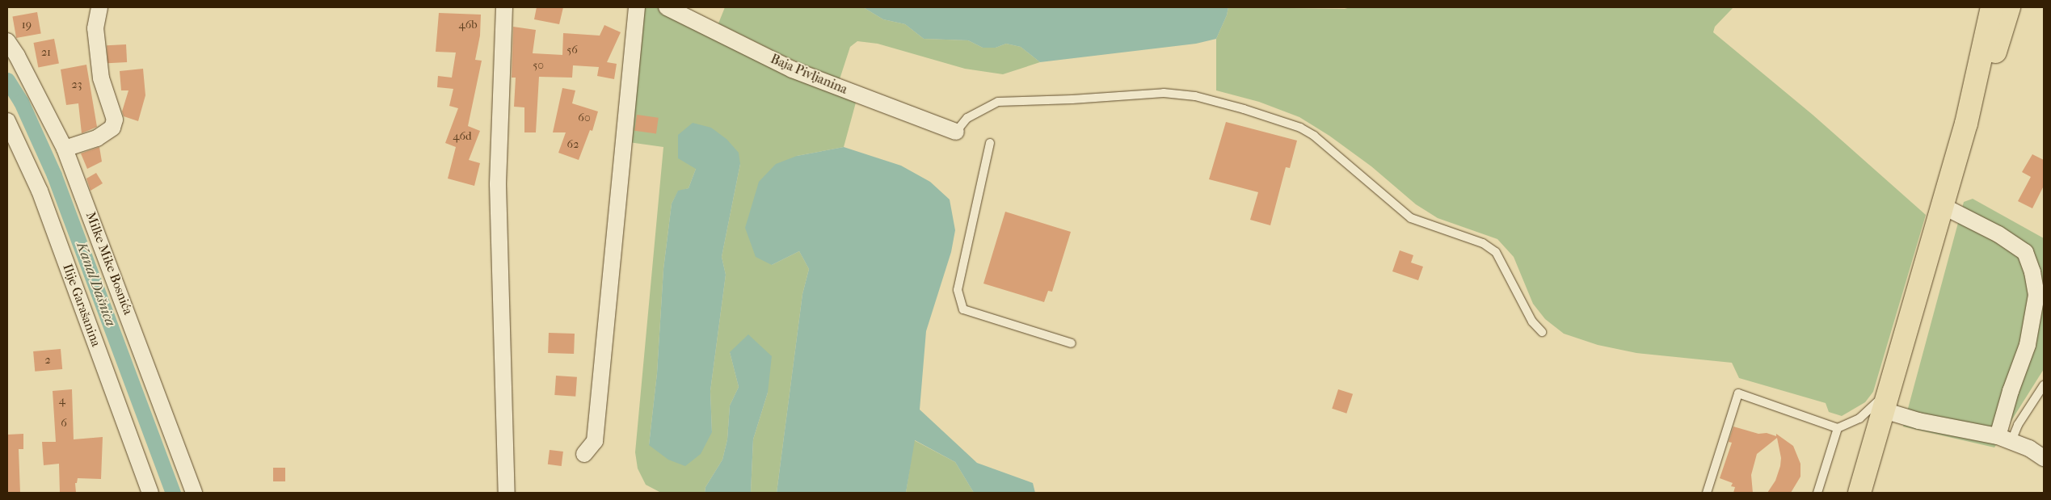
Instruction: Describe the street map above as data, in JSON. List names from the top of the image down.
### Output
{
  "streets": {
    "street": ["Baja Pivljanina", "Milke Mike Bosnića", "Ilije Garašanina"]
  },
  "water": ["Kanal Dašnica"],
  "house_numbers": [
    "19",
    "46b",
    "56",
    "21",
    "50",
    "23",
    "60",
    "46d",
    "62",
    "2",
    "4",
    "6"
  ]
}
